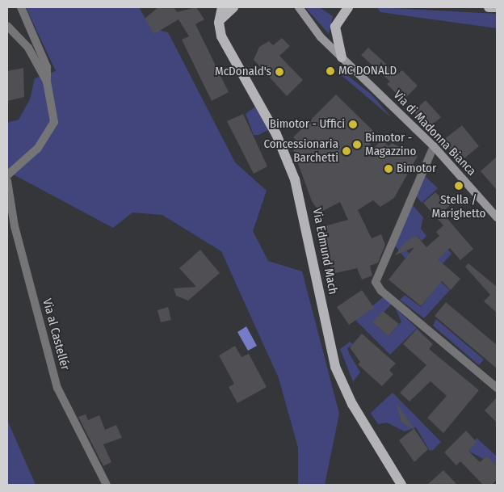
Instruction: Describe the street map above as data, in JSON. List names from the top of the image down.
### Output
{
  "streets": {
    "main road": ["Via di Madonna Bianca", "Via Edmund Mach"],
    "street": ["Via al Castellér"]
  },
  "places": [
    "MC DONALD",
    "McDonald's",
    "Bimotor - Uffici",
    "Bimotor - Magazzino",
    "Concessionaria Barchetti",
    "Bimotor",
    "Stella / Marighetto"
  ]
}
